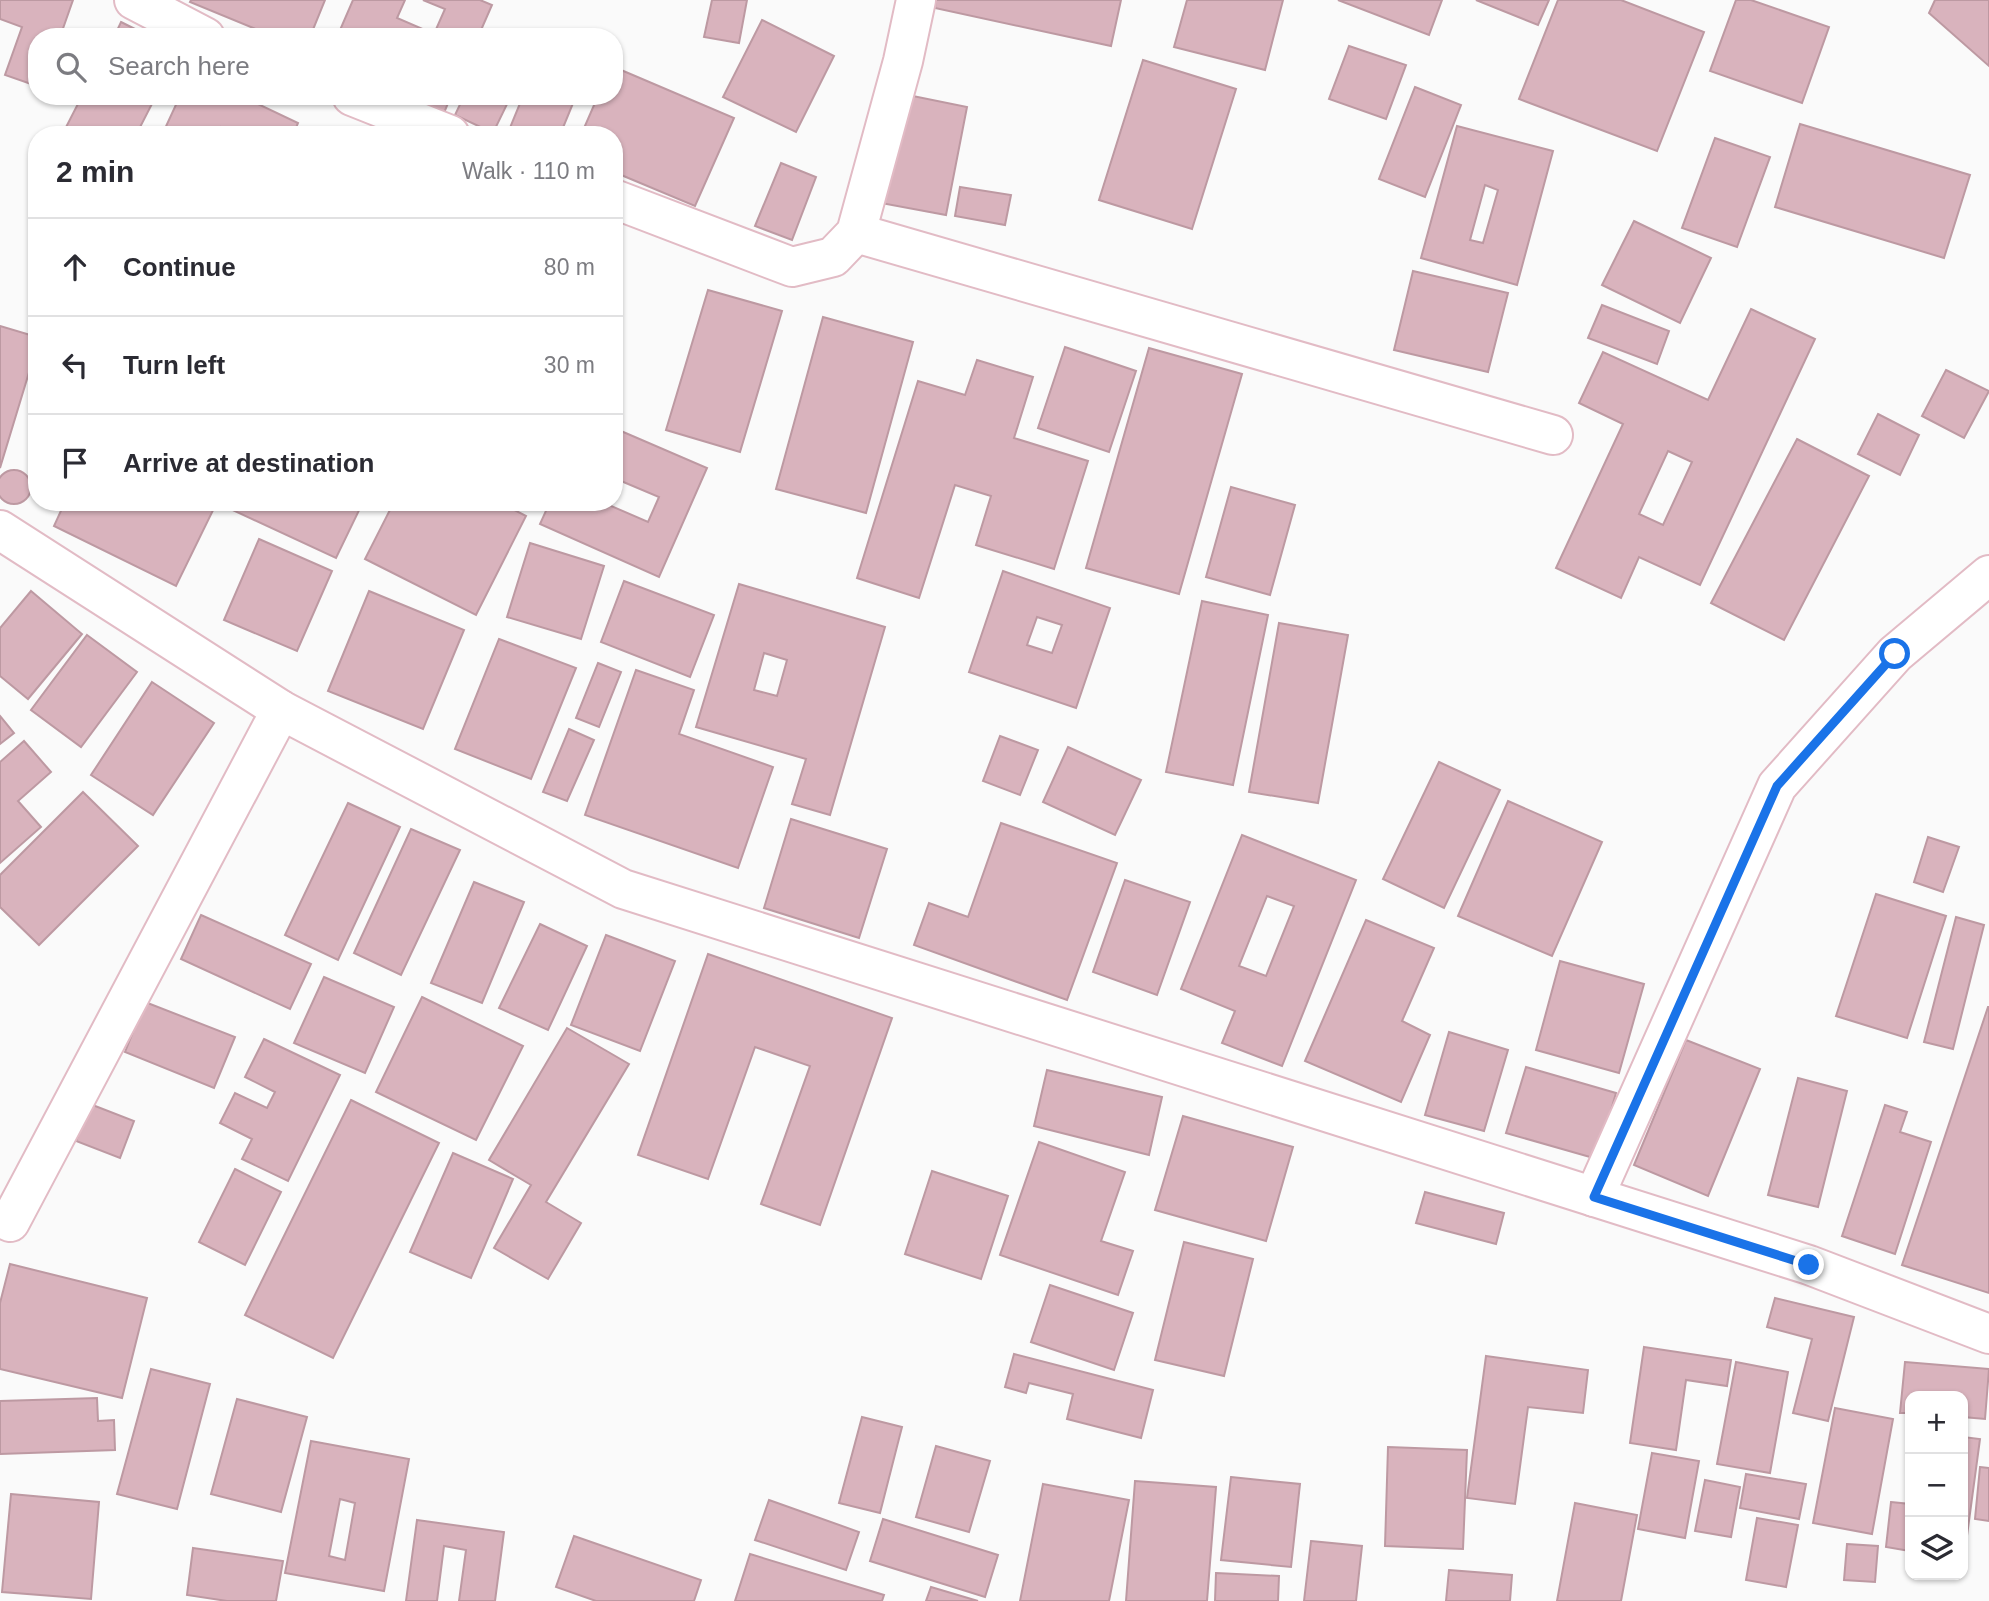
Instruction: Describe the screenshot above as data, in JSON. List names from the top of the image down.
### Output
{
  "page": {
    "search": "Search here",
    "heading": ["2 min", "Walk · 110 m"],
    "list": [
      ["Continue", "80 m"],
      ["Turn left", "30 m"],
      "Arrive at destination"
    ],
    "map_buttons": ["+", "−"]
  }
}
